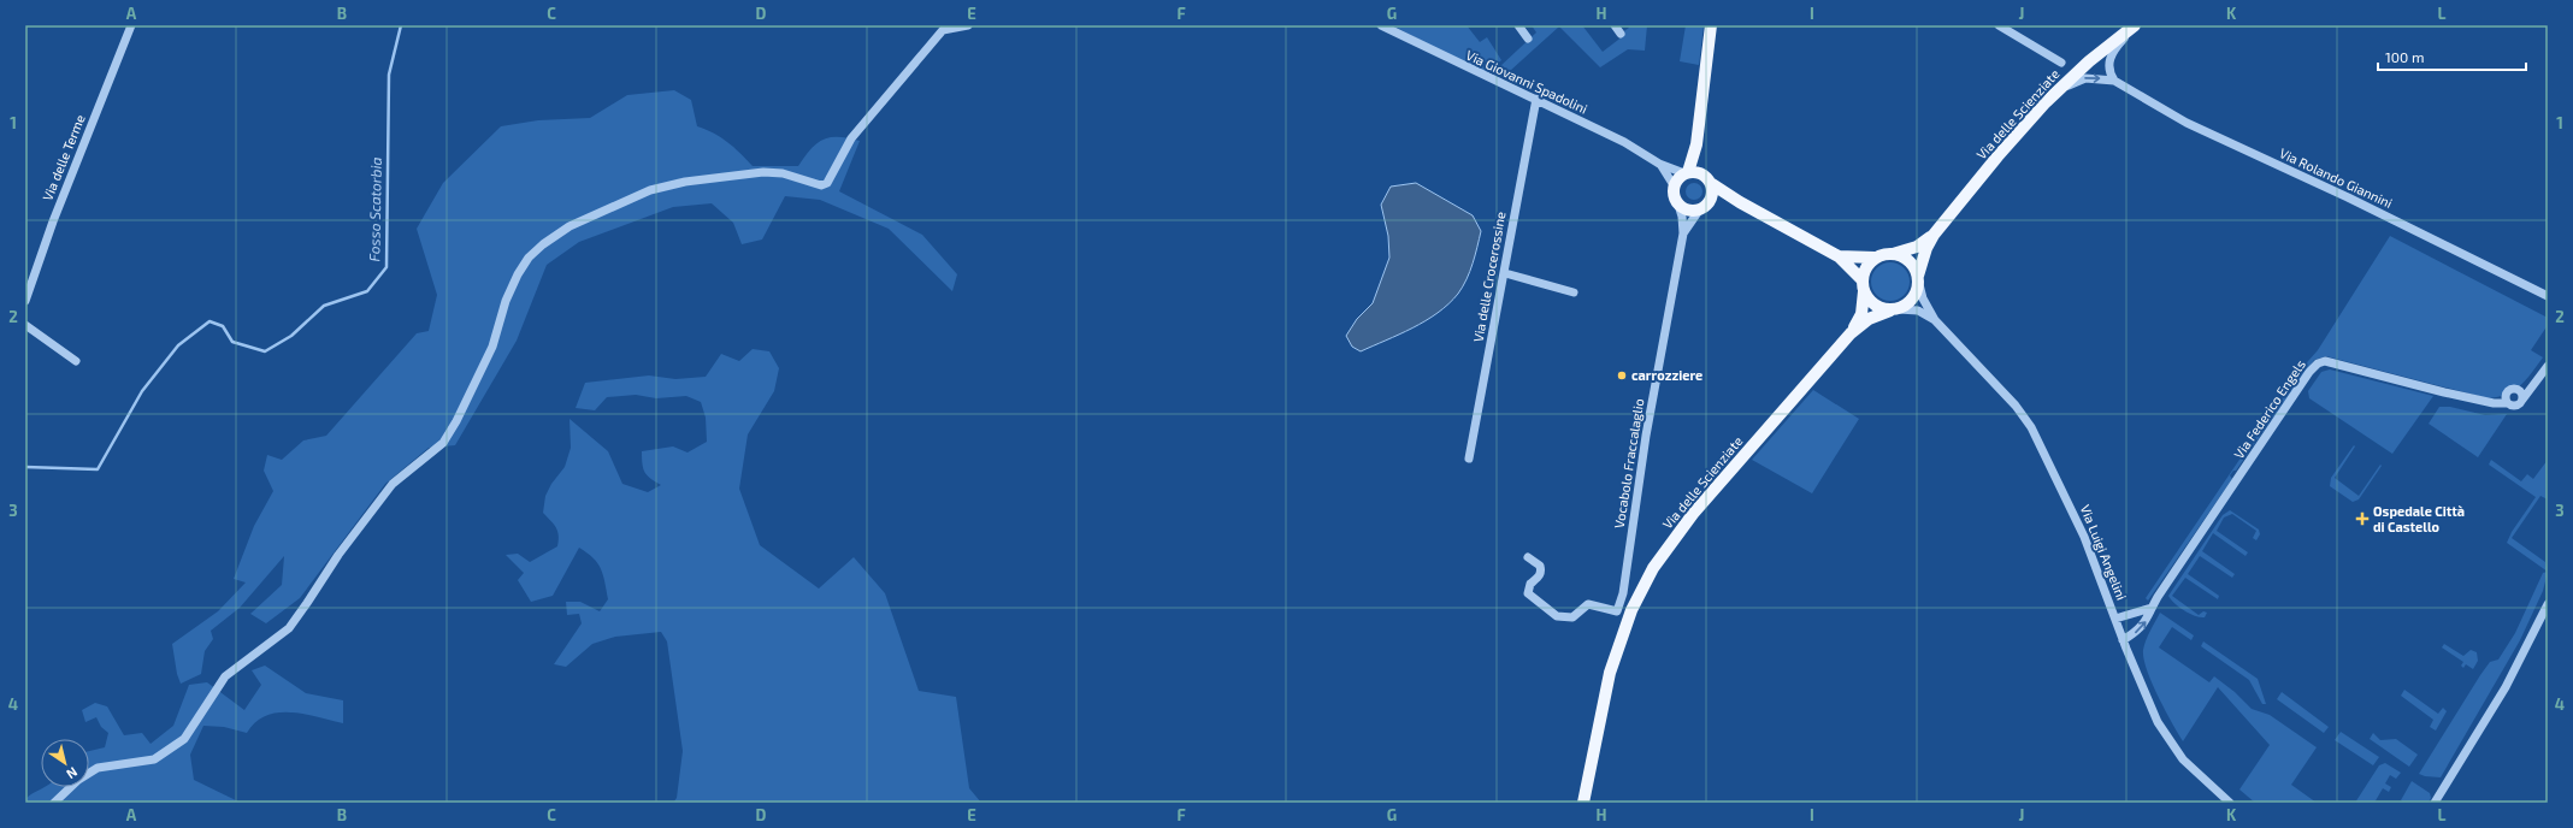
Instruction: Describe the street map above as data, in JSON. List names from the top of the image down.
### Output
{
  "streets": {
    "main road": ["Via delle Scienziate"],
    "street": [
      "Via Giovanni Spadolini",
      "Via delle Terme",
      "Via Rolando Giannini",
      "Via delle Crocerossine",
      "Via Federico Engels",
      "Vocabolo Fraccalaglio",
      "Via Luigi Angelini"
    ]
  },
  "crossings": [
    ["Via Giovanni Spadolini", "Via delle Crocerossine"],
    ["Via delle Scienziate", "Via Rolando Giannini"],
    ["Via delle Scienziate", "Via Luigi Angelini"],
    ["Via Federico Engels", "Via Luigi Angelini"]
  ],
  "water": ["Fosso Scatorbia"],
  "places": {
    "other": ["carrozziere"],
    "health": ["Ospedale Città di Castello"]
  },
  "scale_bar": "100 m",
  "north": "bottom right",
  "grid": {
    "columns": [
      "A",
      "B",
      "C",
      "D",
      "E",
      "F",
      "G",
      "H",
      "I",
      "J",
      "K",
      "L"
    ],
    "rows": [
      "1",
      "2",
      "3",
      "4"
    ]
  }
}
